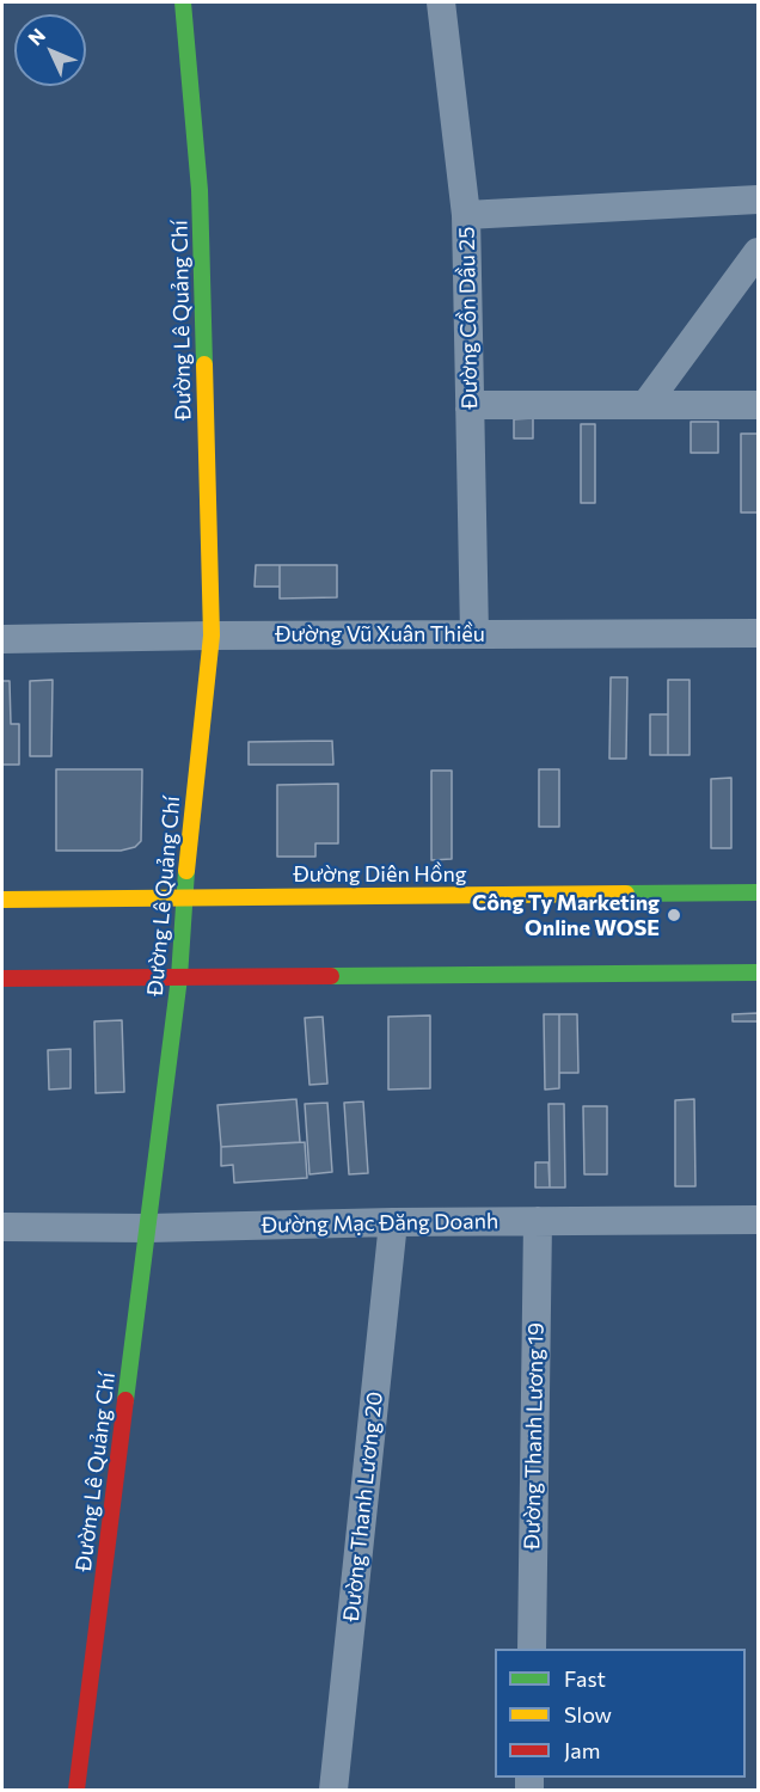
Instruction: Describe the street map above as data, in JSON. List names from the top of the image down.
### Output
{
  "streets": {
    "street": [
      "Đường Cồn Dầu 25",
      "Đường Lê Quảng Chí",
      "Đường Vũ Xuân Thiều",
      "Đường Diên Hồng",
      "Đường Mạc Đăng Doanh",
      "Đường Thanh Lương 19",
      "Đường Thanh Lương 20"
    ]
  },
  "crossings": [
    ["Đường Cồn Dầu 25", "Đường Vũ Xuân Thiều"],
    ["Đường Lê Quảng Chí", "Đường Vũ Xuân Thiều"],
    ["Đường Lê Quảng Chí", "Đường Diên Hồng"],
    ["Đường Lê Quảng Chí", "Đường Mạc Đăng Doanh"],
    ["Đường Mạc Đăng Doanh", "Đường Thanh Lương 19"],
    ["Đường Mạc Đăng Doanh", "Đường Thanh Lương 20"]
  ],
  "places": ["Công Ty Marketing Online WOSE"],
  "legend": ["Fast", "Slow", "Jam"],
  "north": "top left"
}
